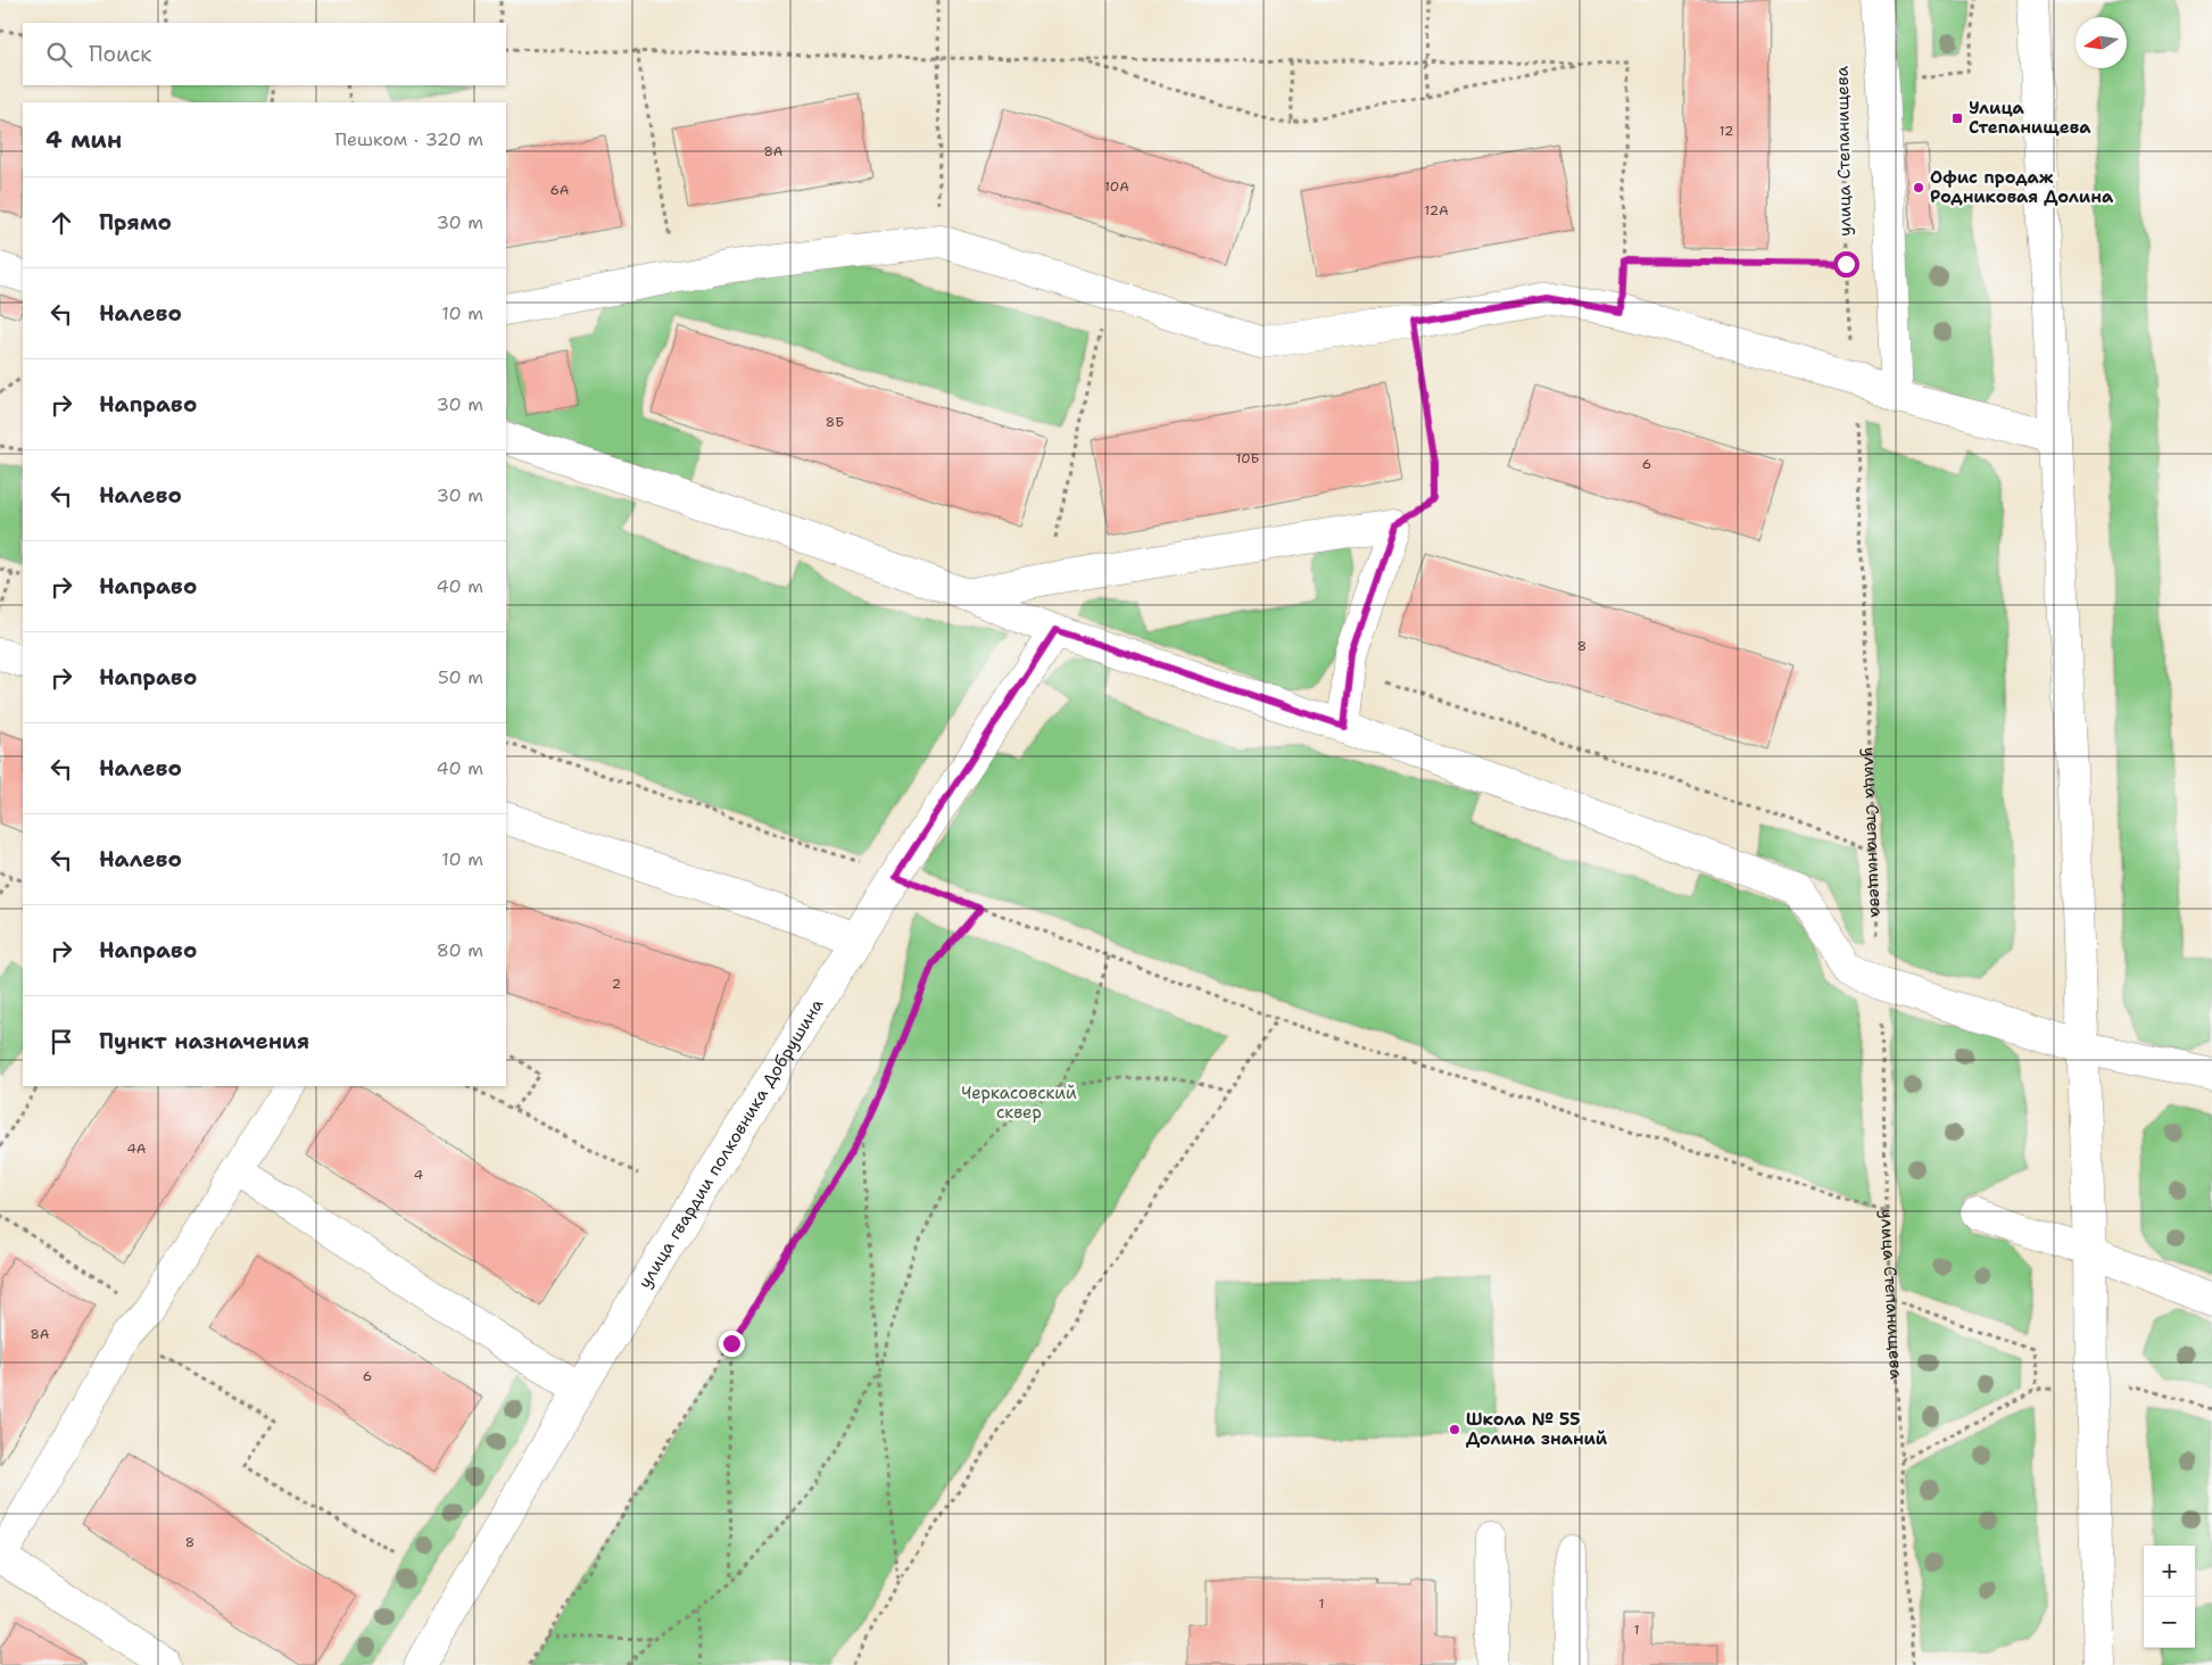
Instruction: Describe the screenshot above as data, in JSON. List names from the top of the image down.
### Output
{
  "streets": {
    "street": ["улица гвардии полковника Добрушина"],
    "path": ["улица Степанищева"]
  },
  "parks": ["Черкасовский сквер"],
  "places": {
    "transit": ["Улица Степанищева"],
    "other": ["Офис продаж Родниковая Долина", "Школа № 55 Долина знаний"]
  },
  "house_numbers": [
    "12",
    "8А",
    "10А",
    "6А",
    "12А",
    "8Б",
    "10Б",
    "6",
    "8",
    "2",
    "4А",
    "4",
    "8А",
    "6",
    "8",
    "1",
    "1"
  ],
  "north": "left",
  "page": {
    "search": "Поиск",
    "heading": ["4 мин", "Пешком · 320 m"],
    "list": [
      ["Прямо", "30 m"],
      ["Налево", "10 m"],
      ["Направо", "30 m"],
      ["Налево", "30 m"],
      ["Направо", "40 m"],
      ["Направо", "50 m"],
      ["Налево", "40 m"],
      ["Налево", "10 m"],
      ["Направо", "80 m"],
      "Пункт назначения"
    ],
    "map_buttons": ["+", "−"]
  }
}
